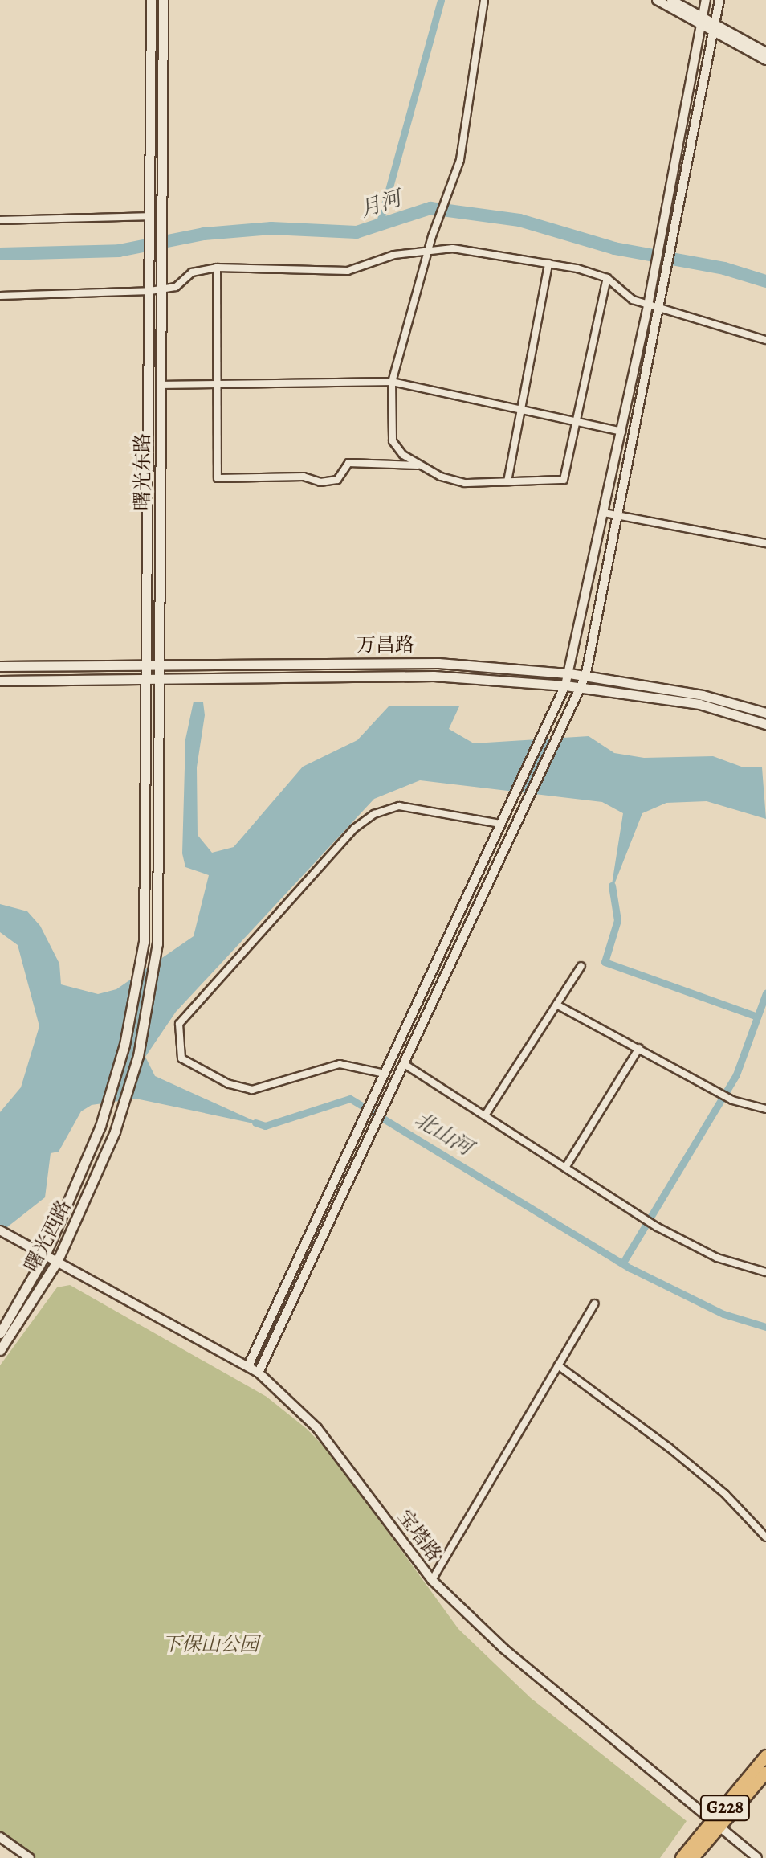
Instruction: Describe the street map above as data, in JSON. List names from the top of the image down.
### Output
{
  "streets": {
    "highway": ["G228"],
    "main road": ["曙光东路", "万昌路", "曙光西路"],
    "street": ["宝塔路"]
  },
  "crossings": [
    ["曙光东路", "万昌路"],
    ["曙光东路", "曙光西路"],
    ["曙光西路", "宝塔路"],
    ["宝塔路", "G228"]
  ],
  "water": ["月河", "北山河"],
  "parks": ["下保山公园"]
}
